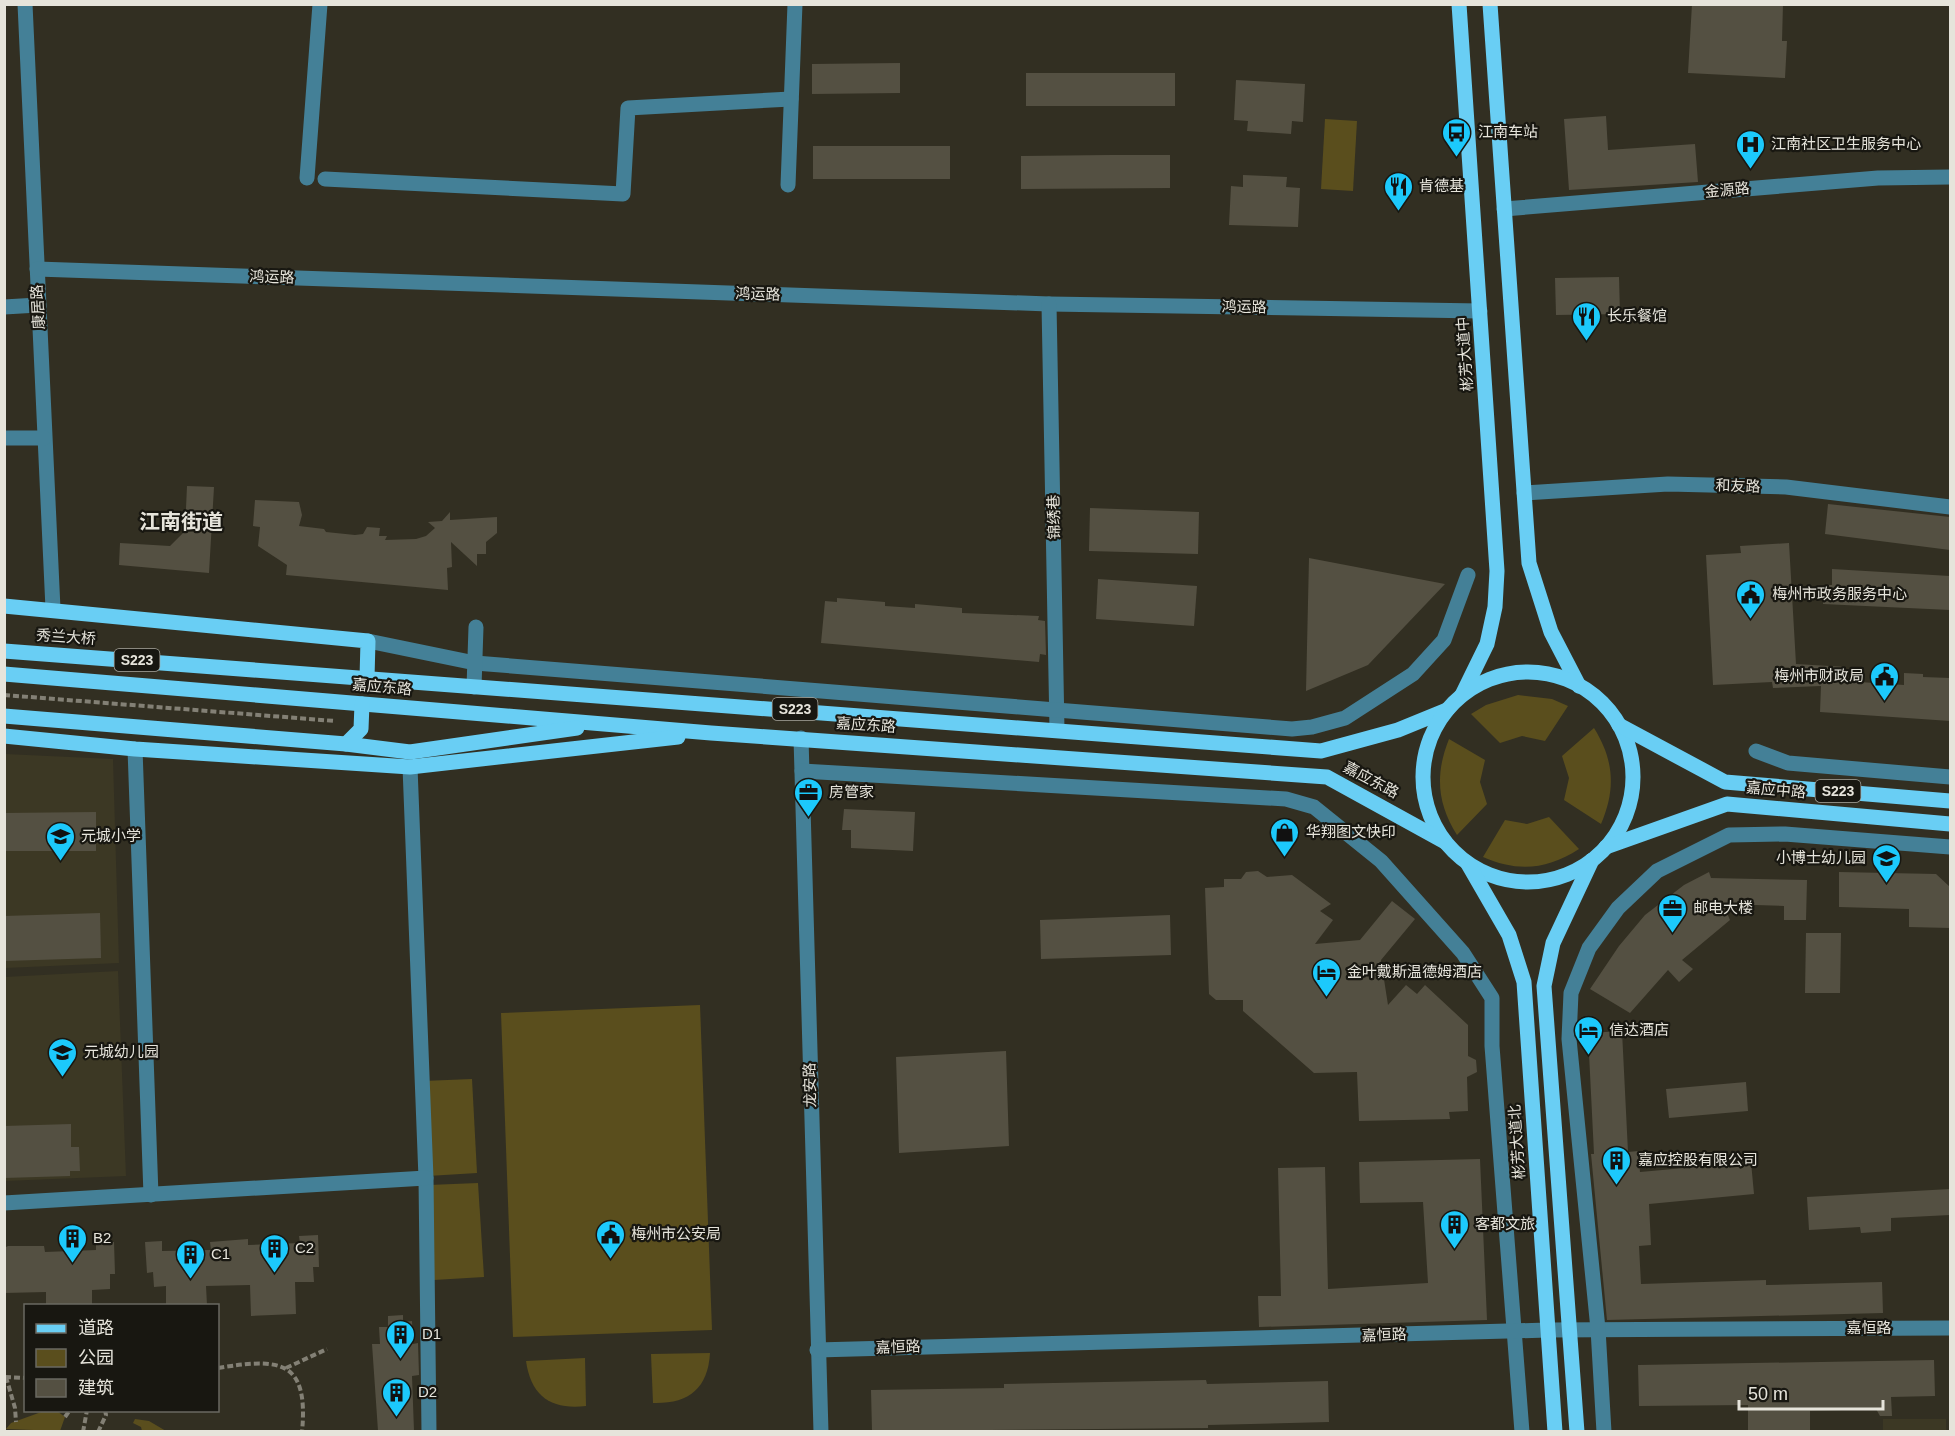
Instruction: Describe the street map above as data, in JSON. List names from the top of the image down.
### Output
{
  "streets": {
    "main road": [
      "彬芳大道中",
      "秀兰大桥",
      "S223",
      "嘉应东路",
      "嘉应中路",
      "彬芳大道北"
    ],
    "street": [
      "金源路",
      "鸿运路",
      "康居路",
      "和友路",
      "锦绣巷",
      "龙安路",
      "嘉恒路"
    ]
  },
  "crossings": [
    ["鸿运路", "康居路"],
    ["鸿运路", "彬芳大道中"],
    ["鸿运路", "锦绣巷"],
    ["彬芳大道中", "S223"],
    ["彬芳大道中", "嘉应东路"],
    ["彬芳大道中", "嘉应中路"],
    ["彬芳大道中", "彬芳大道北"],
    ["锦绣巷", "嘉应东路"],
    ["秀兰大桥", "嘉应东路"],
    ["S223", "嘉应东路"],
    ["S223", "嘉应中路"],
    ["S223", "彬芳大道北"],
    ["嘉应东路", "嘉应中路"],
    ["嘉应东路", "龙安路"],
    ["嘉应东路", "彬芳大道北"],
    ["嘉应中路", "彬芳大道北"],
    ["龙安路", "嘉恒路"],
    ["彬芳大道北", "嘉恒路"]
  ],
  "districts": ["江南街道"],
  "places": {
    "bus stop": ["江南车站"],
    "hospital": ["江南社区卫生服务中心"],
    "restaurant": ["肯德基", "长乐餐馆"],
    "public building": ["梅州市政务服务中心", "梅州市财政局", "梅州市公安局"],
    "office": ["房管家", "邮电大楼"],
    "shop": ["华翔图文快印"],
    "school or university": ["元城小学", "小博士幼儿园", "元城幼儿园"],
    "hotel": ["金叶戴斯温德姆酒店", "信达酒店"],
    "building": [
      "嘉应控股有限公司",
      "客都文旅",
      "B2",
      "C2",
      "C1",
      "D1",
      "D2"
    ]
  },
  "legend": ["道路", "公园", "建筑"],
  "scale_bar": "50 m"
}
